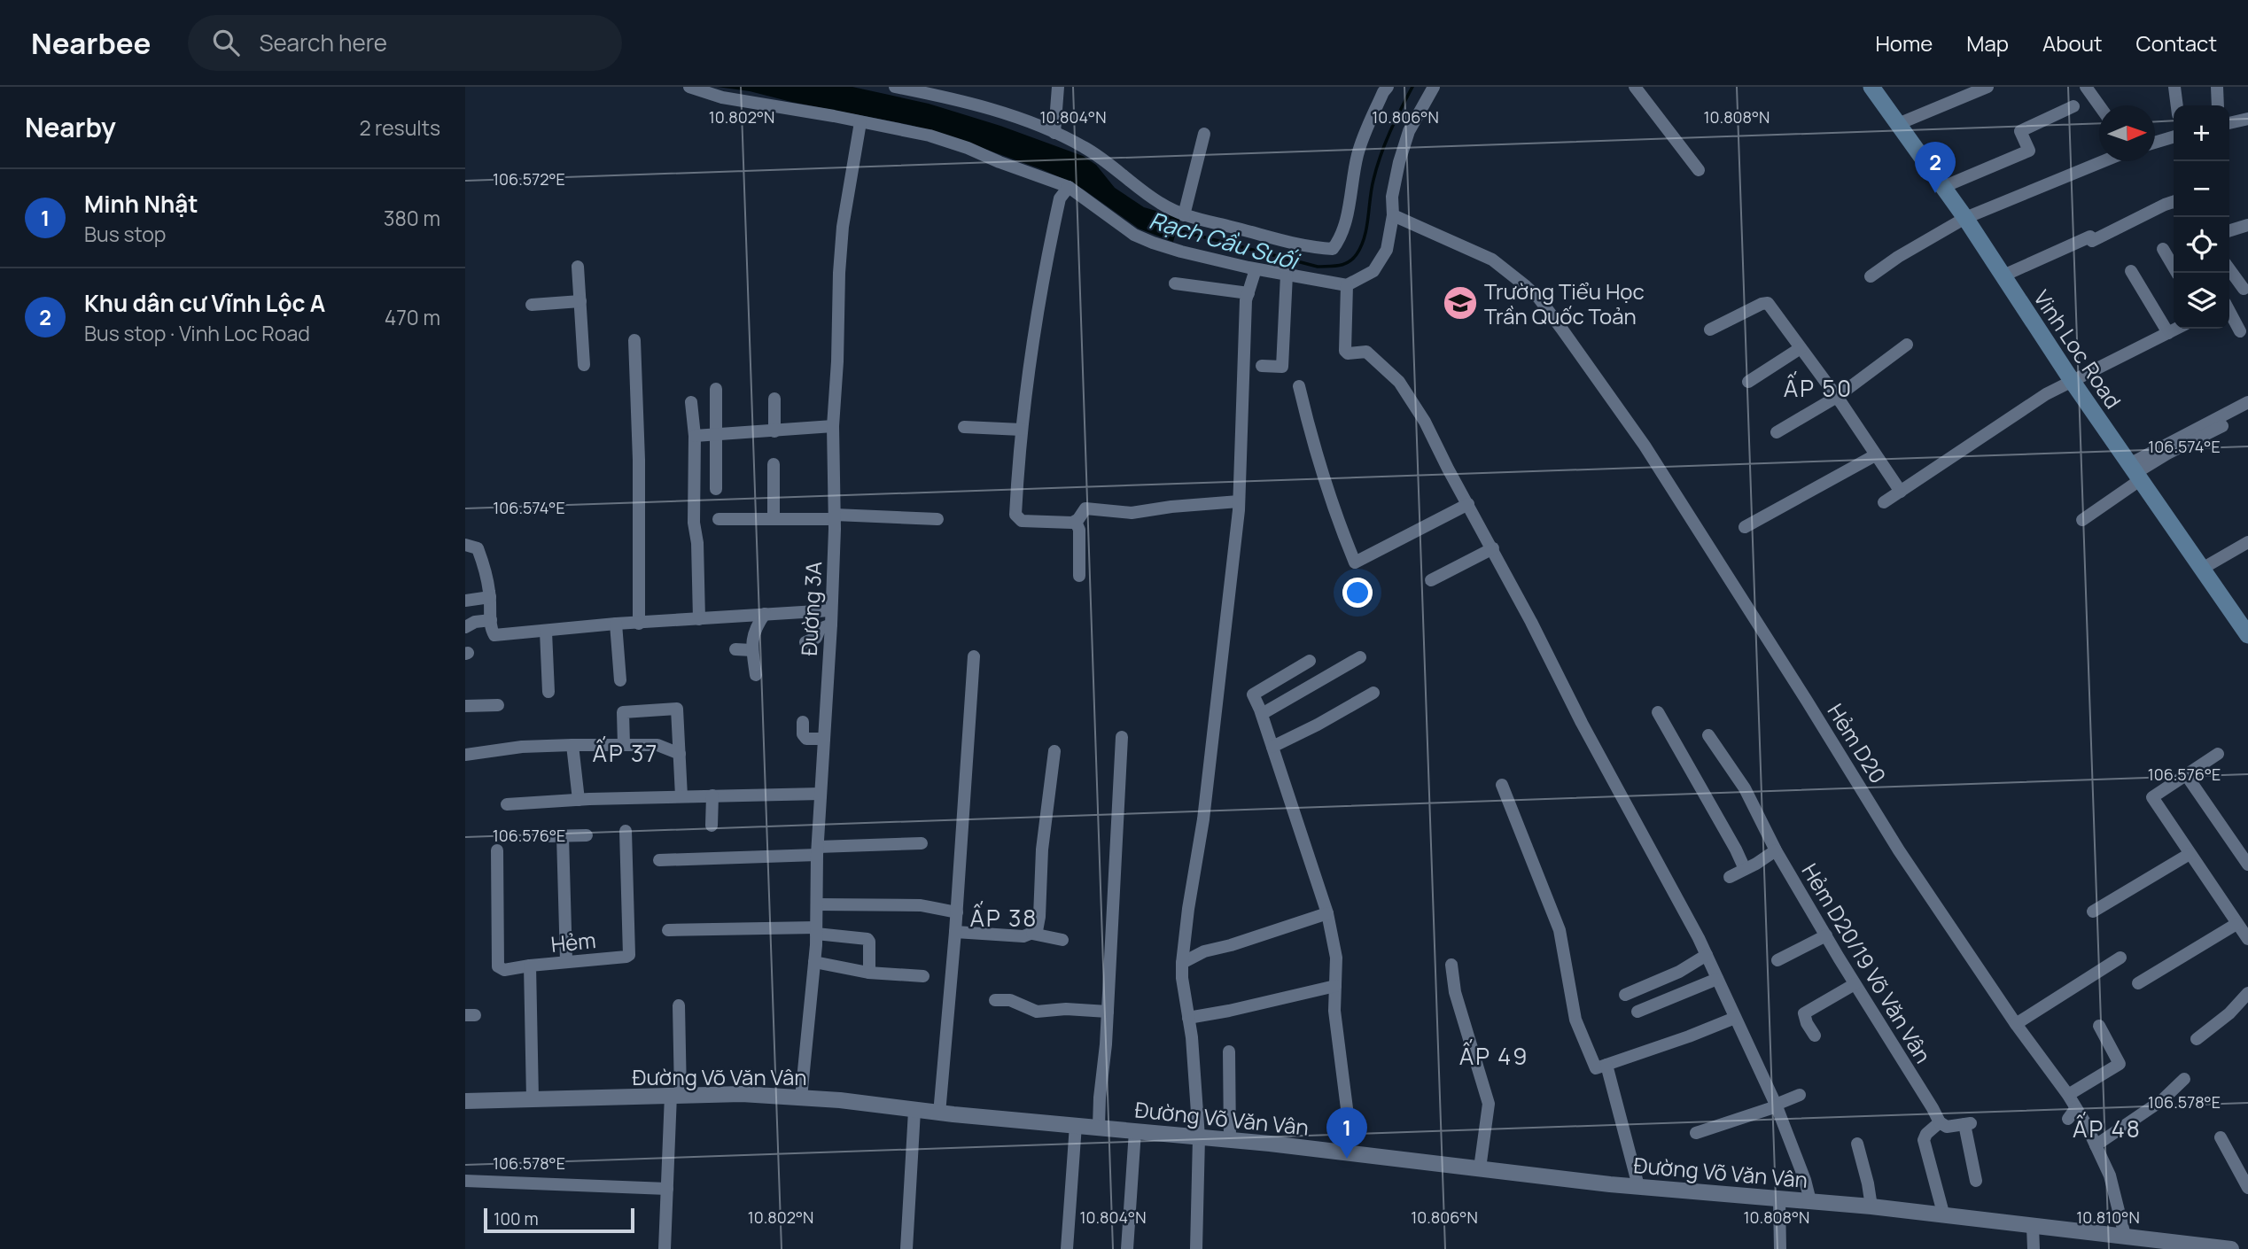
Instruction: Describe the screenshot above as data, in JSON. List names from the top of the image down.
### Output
{
  "streets": {
    "main road": ["Vinh Loc Road"],
    "street": [
      "Đường 3A",
      "Hẻm D20",
      "Hẻm",
      "Hẻm D20/19 Võ Văn Vân",
      "Đường Võ Văn Vân"
    ]
  },
  "crossings": [
    ["Đường 3A", "Đường Võ Văn Vân"],
    ["Hẻm D20", "Đường Võ Văn Vân"],
    ["Hẻm", "Đường Võ Văn Vân"]
  ],
  "districts": [
    "ẤP 50",
    "ẤP 37",
    "ẤP 38",
    "ẤP 49",
    "ẤP 48"
  ],
  "water": ["Rạch Cầu Suối"],
  "places": {
    "school or university": ["Trường Tiểu Học Trần Quốc Toản"]
  },
  "scale_bar": "100 m",
  "north": "right",
  "page": {
    "header": "Nearbee",
    "search": "Search here",
    "nav": [
      "Home",
      "Map",
      "About",
      "Contact"
    ],
    "heading": ["Nearby", "2 results"],
    "map_buttons": ["+", "−"],
    "pins": ["2", "1"],
    "list": [
      {
        "mark": "1",
        "name": "Minh Nhật",
        "note": "Bus stop",
        "value": "380 m"
      },
      {
        "mark": "2",
        "name": "Khu dân cư Vĩnh Lộc A",
        "note": "Bus stop · Vinh Loc Road",
        "value": "470 m"
      }
    ],
    "scale": "100 m"
  },
  "coordinates": [
    "10.802°N",
    "10.804°N",
    "10.806°N",
    "10.808°N",
    "106.572°E",
    "106.574°E",
    "106.576°E",
    "106.578°E",
    "10.810°N"
  ]
}
